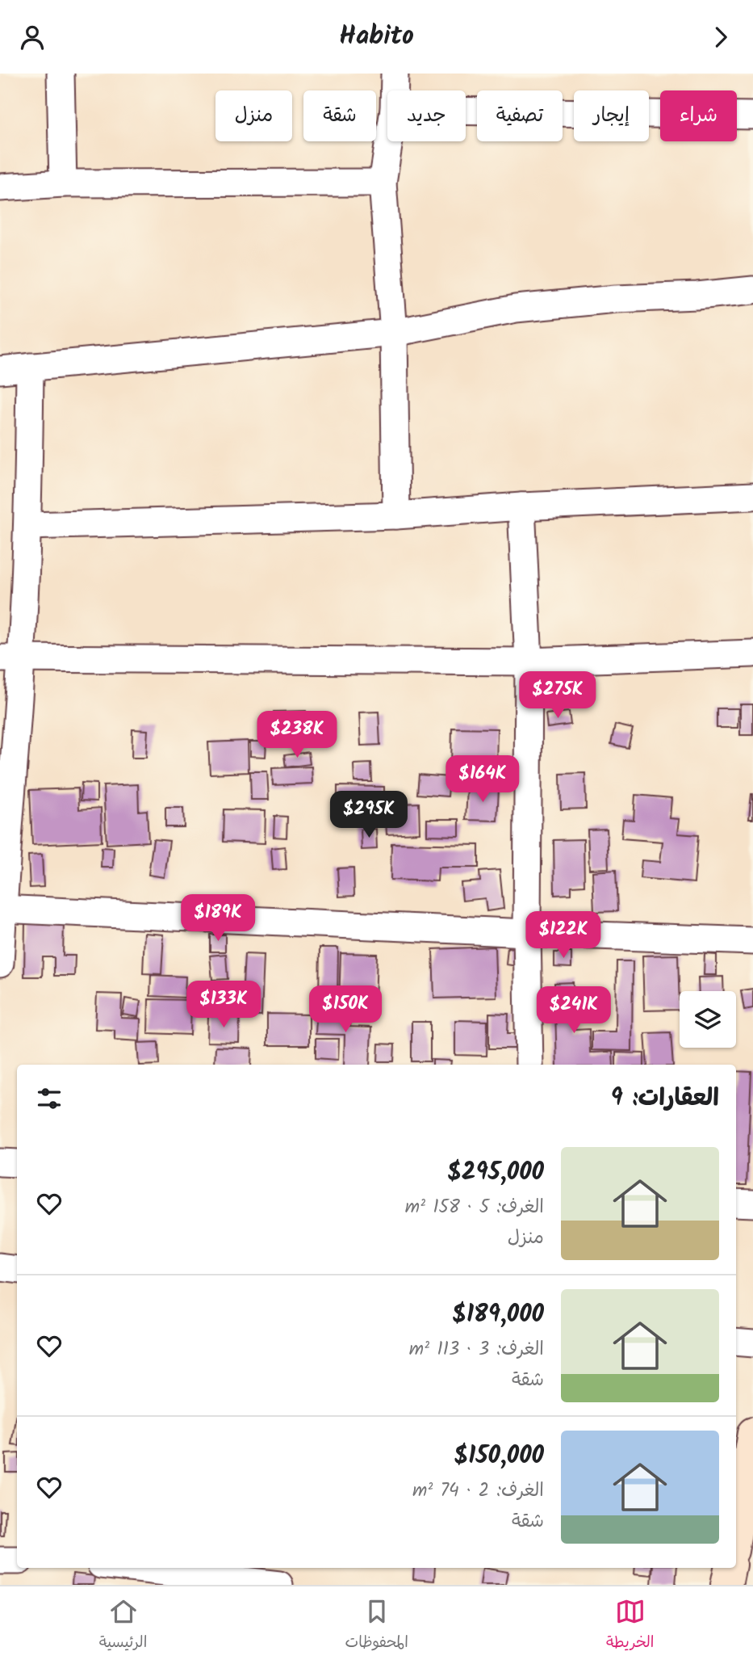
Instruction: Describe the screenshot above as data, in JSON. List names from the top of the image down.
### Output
{
  "page": {
    "header": "Habito",
    "chip": [
      "شراء",
      "إيجار",
      "تصفية",
      "جديد",
      "شقة",
      "منزل"
    ],
    "price": [
      "$275K",
      "$238K",
      "$164K",
      "$295K",
      "$189K",
      "$122K",
      "$133K",
      "$150K",
      "$241K"
    ],
    "heading": "العقارات: 9",
    "list": [
      {
        "name": "$295,000",
        "note": "الغرف: 5 · 158 m² · منزل"
      },
      {
        "name": "$189,000",
        "note": "الغرف: 3 · 113 m² · شقة"
      },
      {
        "name": "$150,000",
        "note": "الغرف: 2 · 74 m² · شقة"
      }
    ],
    "tabs": ["الخريطة", "المحفوظات", "الرئيسية"]
  }
}
